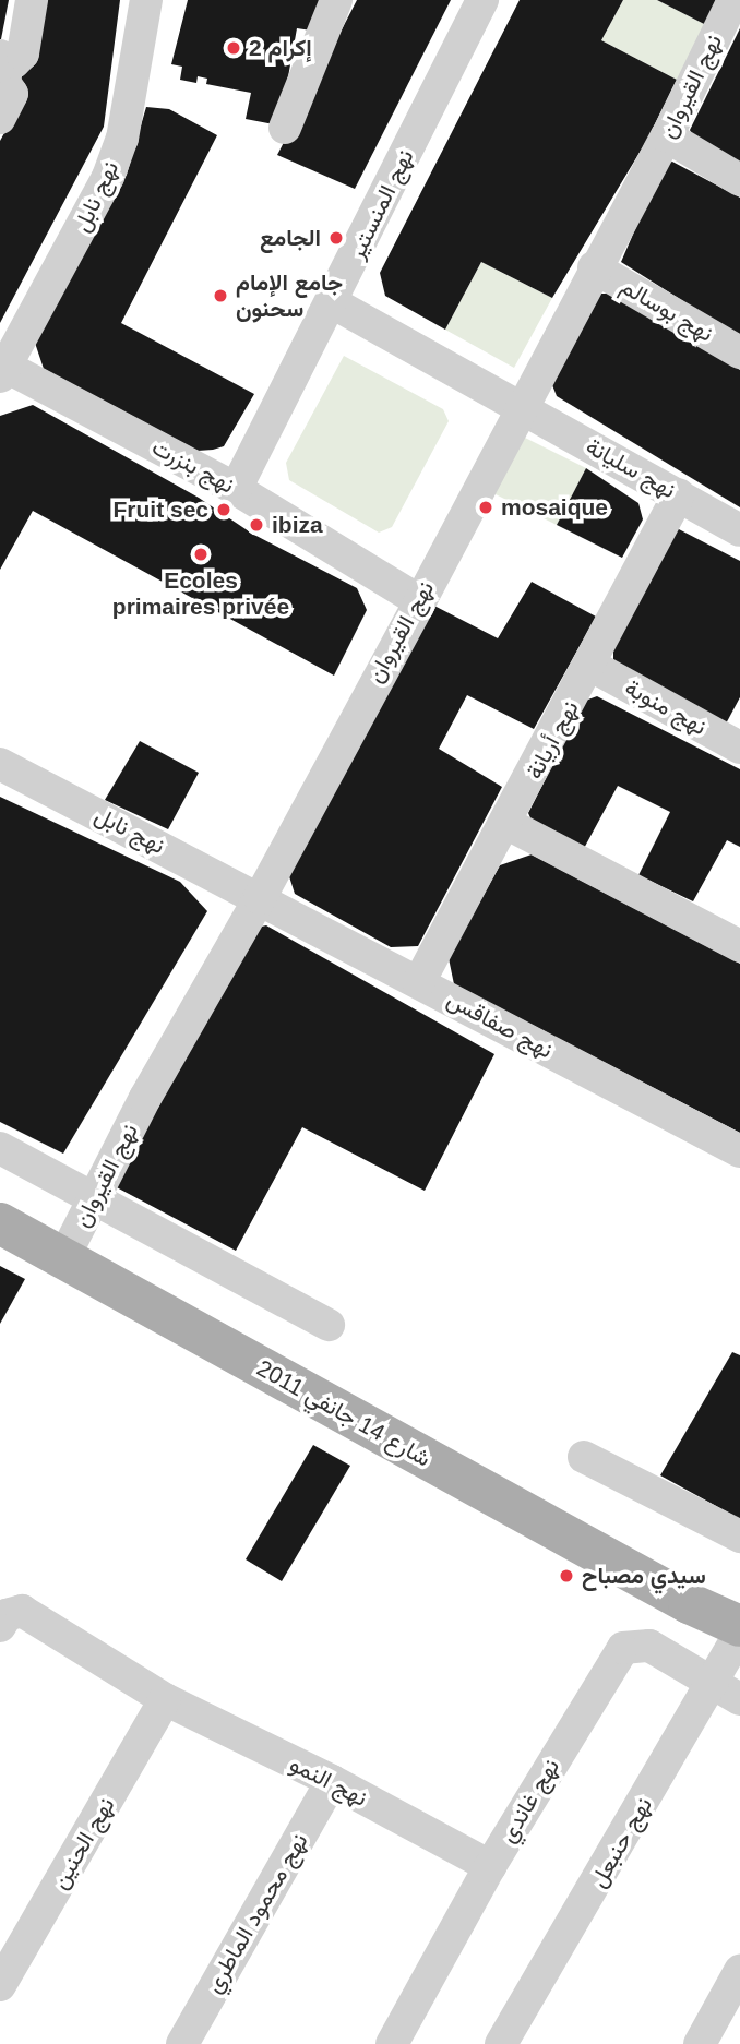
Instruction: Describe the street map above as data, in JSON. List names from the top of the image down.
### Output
{
  "streets": {
    "main road": ["شارع 14 جانفي 2011"],
    "street": [
      "نهج القيروان",
      "نهج نابل",
      "نهج المنستير",
      "نهج بوسالم",
      "نهج بنزرت",
      "نهج سليانة",
      "نهج منوبة",
      "نهج أريانة",
      "نهج صفاقس",
      "نهج النمو",
      "نهج غاندي",
      "نهج حنبعل",
      "نهج الحنين",
      "نهج محمود الماطري"
    ]
  },
  "crossings": [
    ["نهج القيروان", "نهج نابل"],
    ["نهج القيروان", "نهج بوسالم"],
    ["نهج القيروان", "نهج بنزرت"],
    ["نهج القيروان", "نهج سليانة"],
    ["نهج القيروان", "نهج صفاقس"],
    ["نهج القيروان", "شارع 14 جانفي 2011"],
    ["نهج نابل", "نهج بنزرت"],
    ["نهج نابل", "نهج صفاقس"],
    ["نهج المنستير", "نهج بنزرت"],
    ["نهج المنستير", "نهج سليانة"],
    ["نهج سليانة", "نهج أريانة"],
    ["نهج منوبة", "نهج أريانة"],
    ["نهج أريانة", "نهج صفاقس"],
    ["شارع 14 جانفي 2011", "نهج حنبعل"],
    ["نهج النمو", "نهج غاندي"],
    ["نهج النمو", "نهج الحنين"],
    ["نهج النمو", "نهج محمود الماطري"],
    ["نهج غاندي", "نهج حنبعل"]
  ],
  "places": [
    "إكرام 2",
    "الجامع",
    "جامع الإمام سحنون",
    "mosaique",
    "Fruit sec",
    "ibiza",
    "Ecoles primaires privée",
    "سيدي مصباح"
  ]
}
